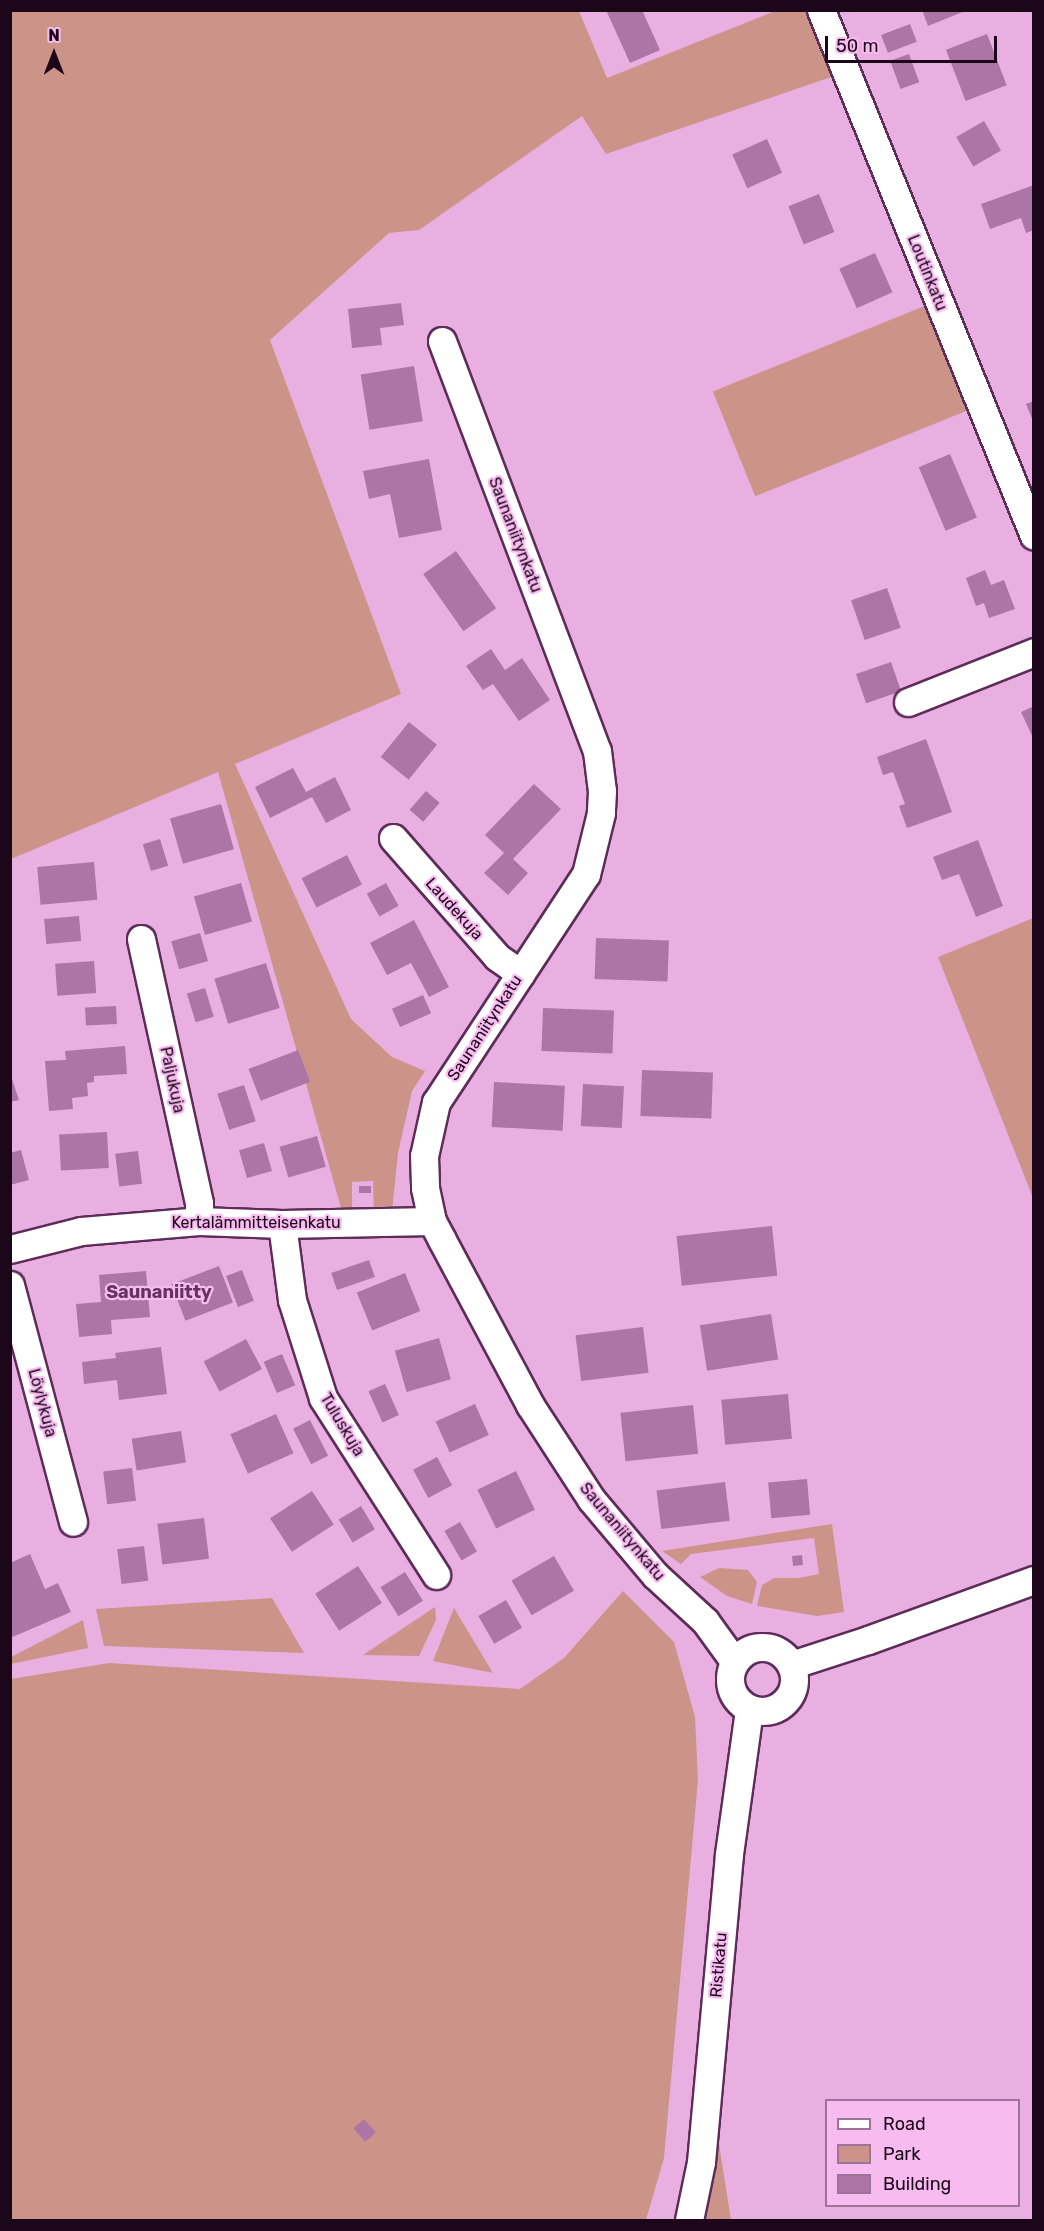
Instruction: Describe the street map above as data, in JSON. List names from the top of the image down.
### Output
{
  "streets": {
    "street": [
      "Loutinkatu",
      "Saunaniitynkatu",
      "Laudekuja",
      "Paljukuja",
      "Kertalämmitteisenkatu",
      "Löylykuja",
      "Tuluskuja",
      "Ristikatu"
    ]
  },
  "crossings": [
    ["Saunaniitynkatu", "Laudekuja"],
    ["Saunaniitynkatu", "Kertalämmitteisenkatu"],
    ["Saunaniitynkatu", "Ristikatu"],
    ["Paljukuja", "Kertalämmitteisenkatu"],
    ["Kertalämmitteisenkatu", "Tuluskuja"]
  ],
  "districts": ["Saunaniitty"],
  "legend": ["Road", "Park", "Building"],
  "scale_bar": "50 m",
  "north": "top"
}
